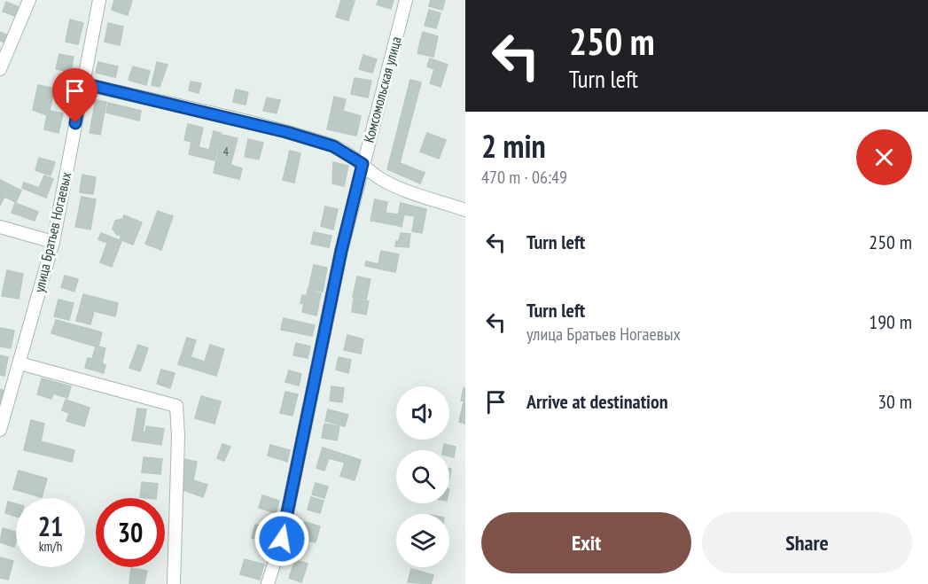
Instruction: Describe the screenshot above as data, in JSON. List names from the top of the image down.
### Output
{
  "streets": {
    "street": ["Комсомольская улица", "улица Братьев Ногаевых"]
  },
  "house_numbers": ["4"],
  "page": {
    "turn": ["250 m", "Turn left"],
    "heading": ["2 min", "470 m · 06:49"],
    "list": [
      {
        "name": "Turn left",
        "value": "250 m"
      },
      {
        "name": "Turn left",
        "note": "улица Братьев Ногаевых",
        "value": "190 m"
      },
      {
        "name": "Arrive at destination",
        "value": "30 m"
      }
    ],
    "speed": "21 km/h",
    "limit": "30",
    "buttons": ["Exit", "Share"]
  }
}
